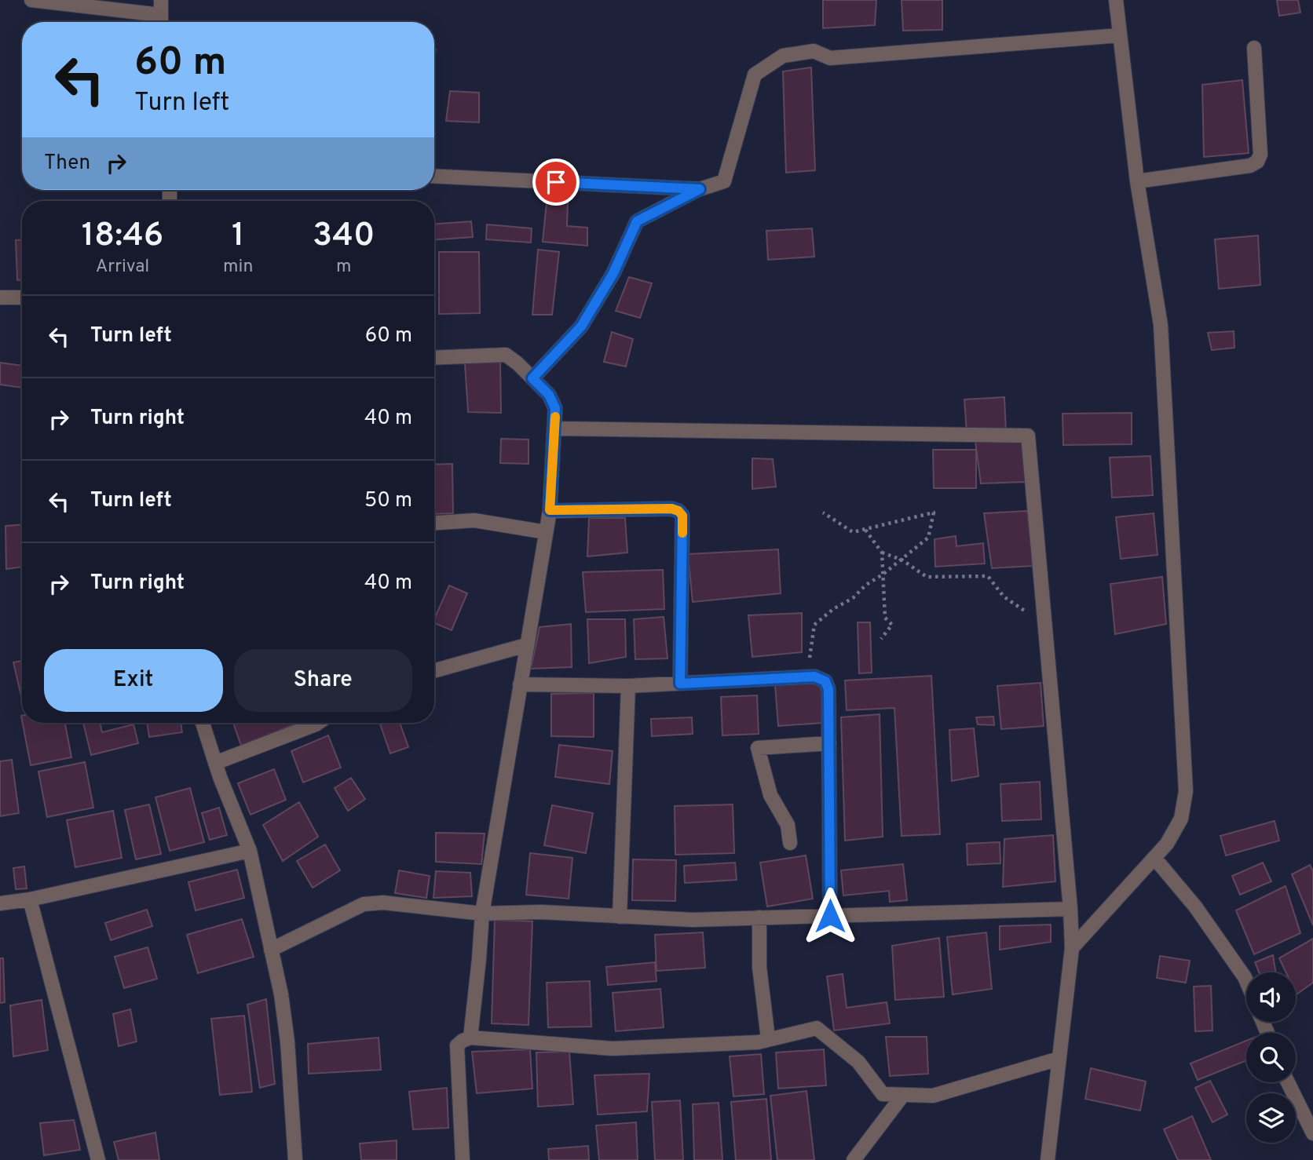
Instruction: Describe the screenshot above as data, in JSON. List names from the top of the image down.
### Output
{
  "page": {
    "turn": ["60 m", "Turn left"],
    "then": "Then",
    "eta": [
      "18:46",
      "Arrival",
      "1",
      "min",
      "340",
      "m"
    ],
    "list": [
      {
        "name": "Turn left",
        "value": "60 m"
      },
      {
        "name": "Turn right",
        "value": "40 m"
      },
      {
        "name": "Turn left",
        "value": "50 m"
      },
      {
        "name": "Turn right",
        "value": "40 m"
      }
    ],
    "buttons": ["Exit", "Share"]
  }
}
